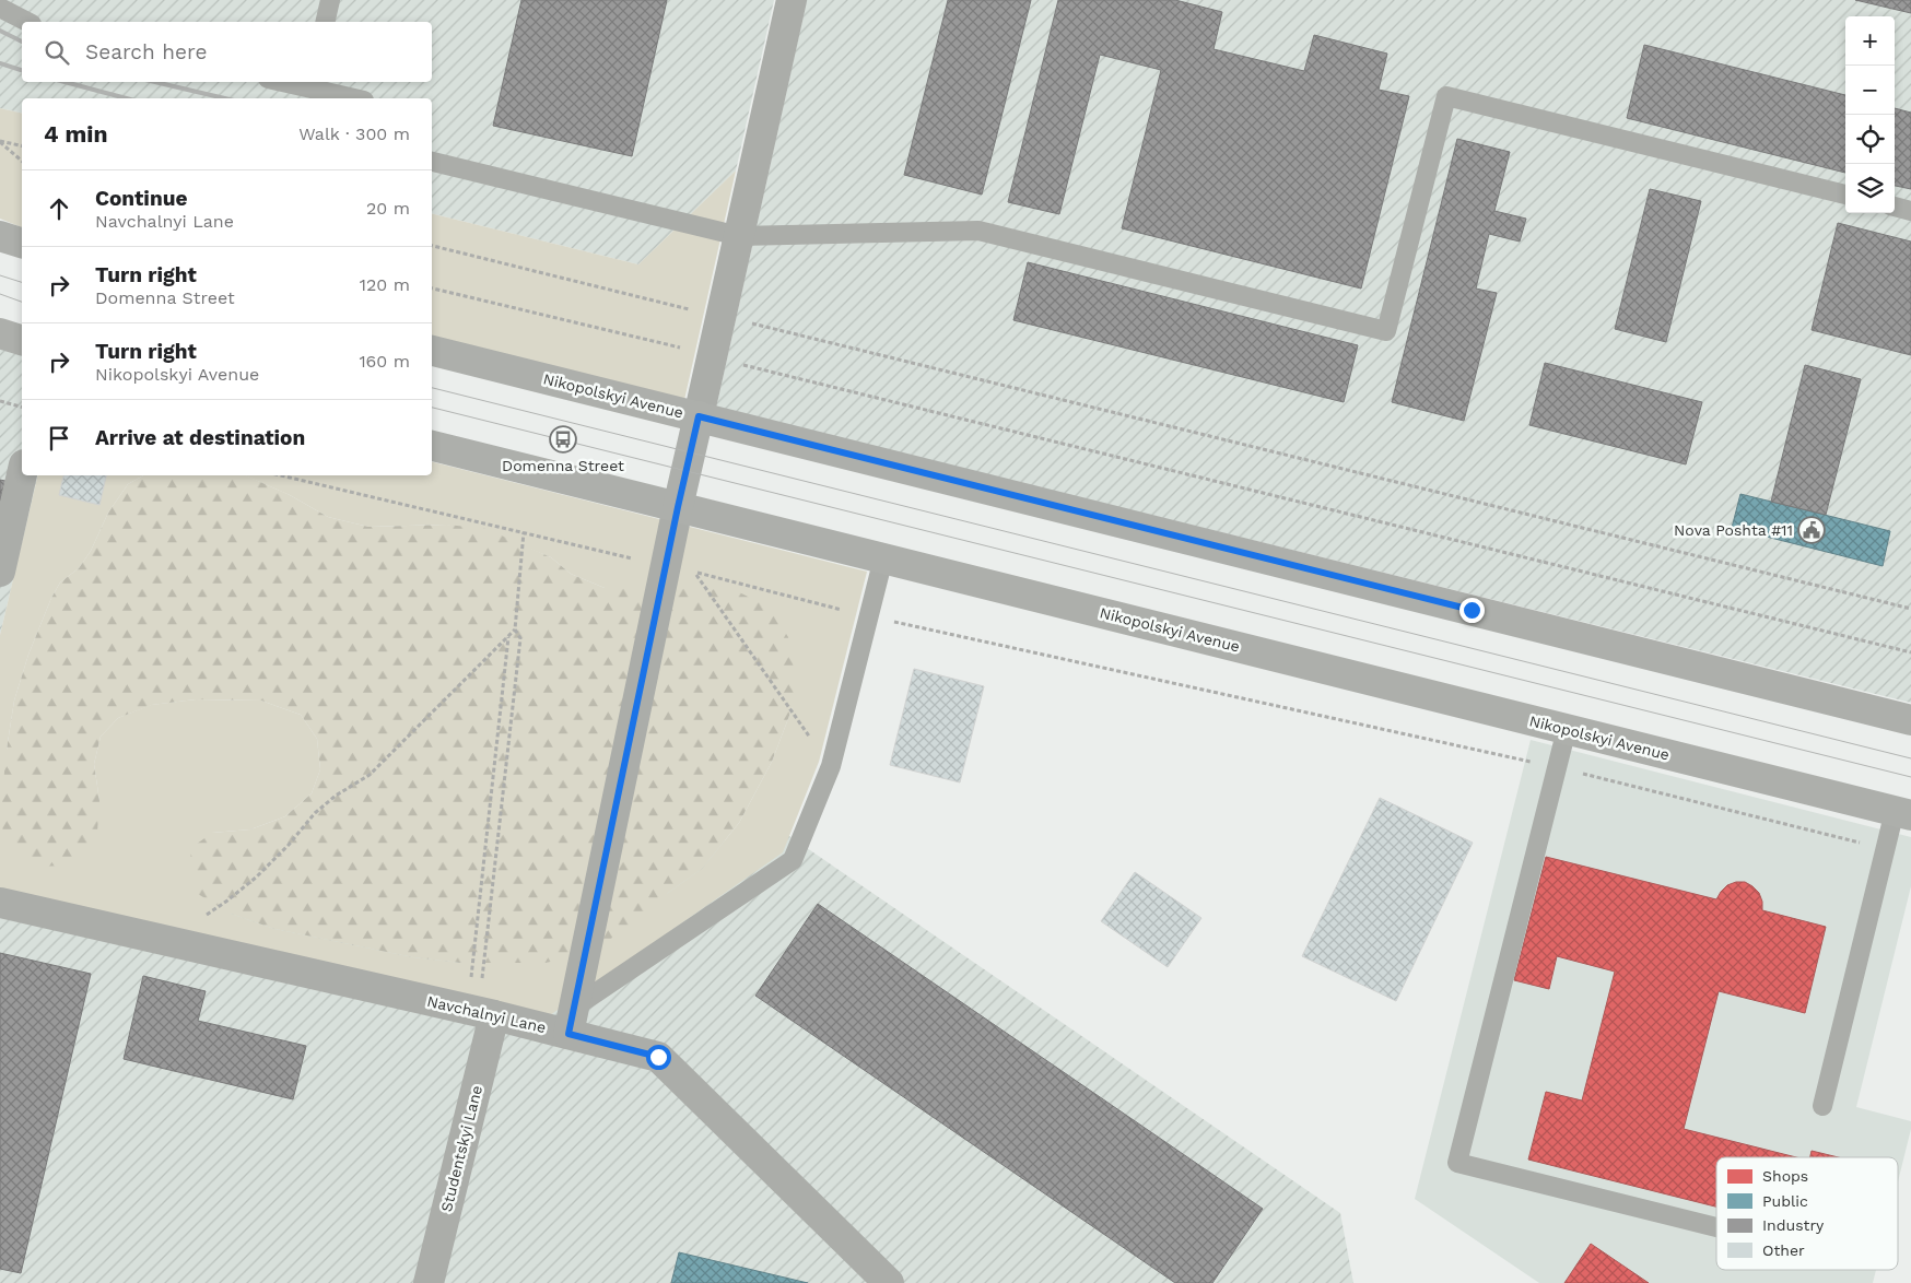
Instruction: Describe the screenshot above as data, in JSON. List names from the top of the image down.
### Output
{
  "streets": {
    "main road": ["Nikopolskyi Avenue"],
    "street": ["Navchalnyi Lane", "Studentskyi Lane"]
  },
  "crossings": [
    ["Navchalnyi Lane", "Studentskyi Lane"]
  ],
  "places": {
    "bus stop": ["Domenna Street"],
    "public building": ["Nova Poshta #11"]
  },
  "legend": [
    "Shops",
    "Public",
    "Industry",
    "Other"
  ],
  "page": {
    "map_buttons": ["+", "−"],
    "search": "Search here",
    "heading": ["4 min", "Walk · 300 m"],
    "list": [
      ["Continue", "Navchalnyi Lane", "20 m"],
      ["Turn right", "Domenna Street", "120 m"],
      ["Turn right", "Nikopolskyi Avenue", "160 m"],
      "Arrive at destination"
    ]
  }
}
